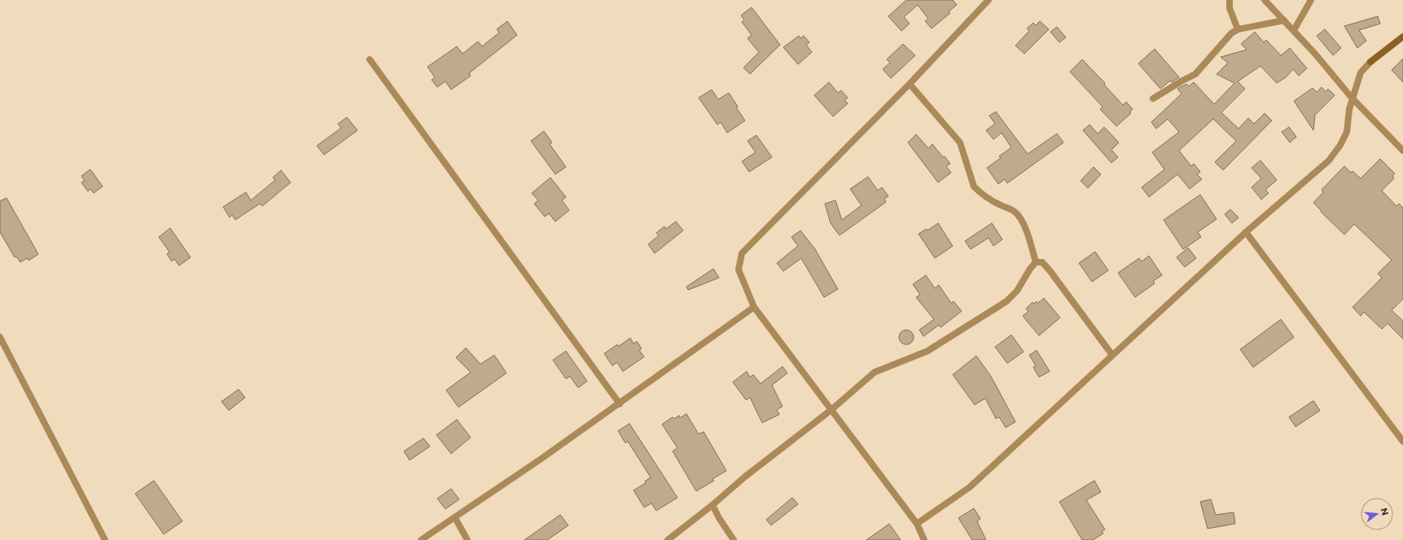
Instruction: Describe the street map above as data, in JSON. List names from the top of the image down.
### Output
{
  "north": "right"
}
